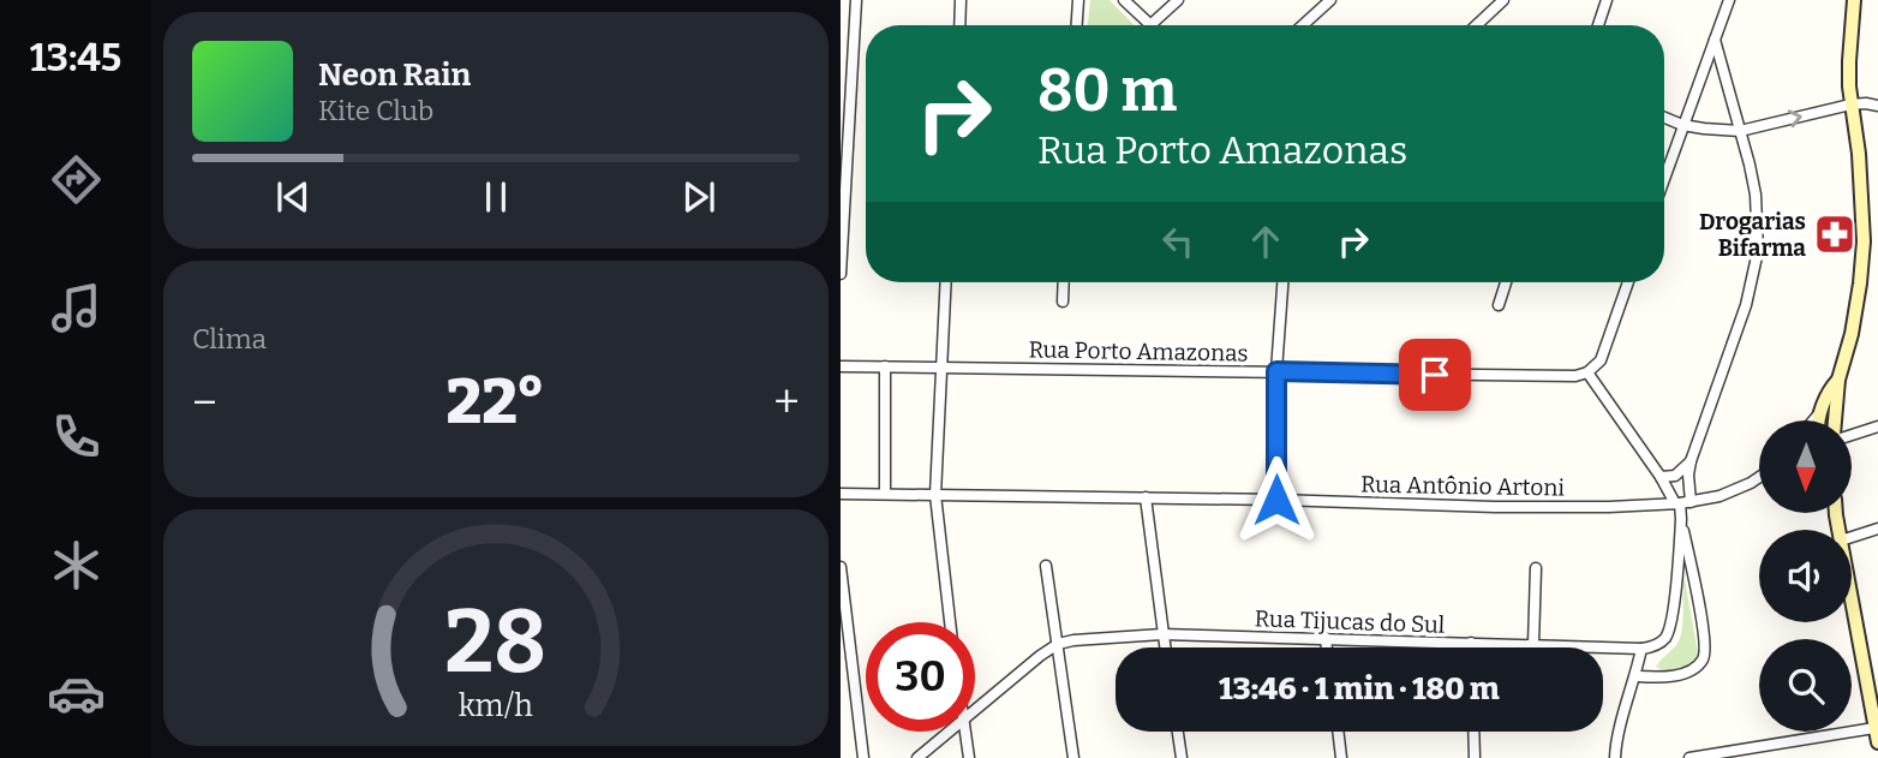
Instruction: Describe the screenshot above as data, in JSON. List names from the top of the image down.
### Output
{
  "streets": {
    "street": ["Rua Porto Amazonas", "Rua Antônio Artoni", "Rua Tijucas do Sul"]
  },
  "places": {
    "pharmacy": ["Drogarias Bifarma"]
  },
  "north": "bottom",
  "page": {
    "tabs": "13:45",
    "turn": ["80 m", "Rua Porto Amazonas"],
    "song": ["Neon Rain", "Kite Club"],
    "tile": "Clima",
    "heat": ["−", "22°", "+"],
    "limit": "30",
    "trip": "13:46 · 1 min · 180 m",
    "gauge": ["28", "km/h"]
  }
}
